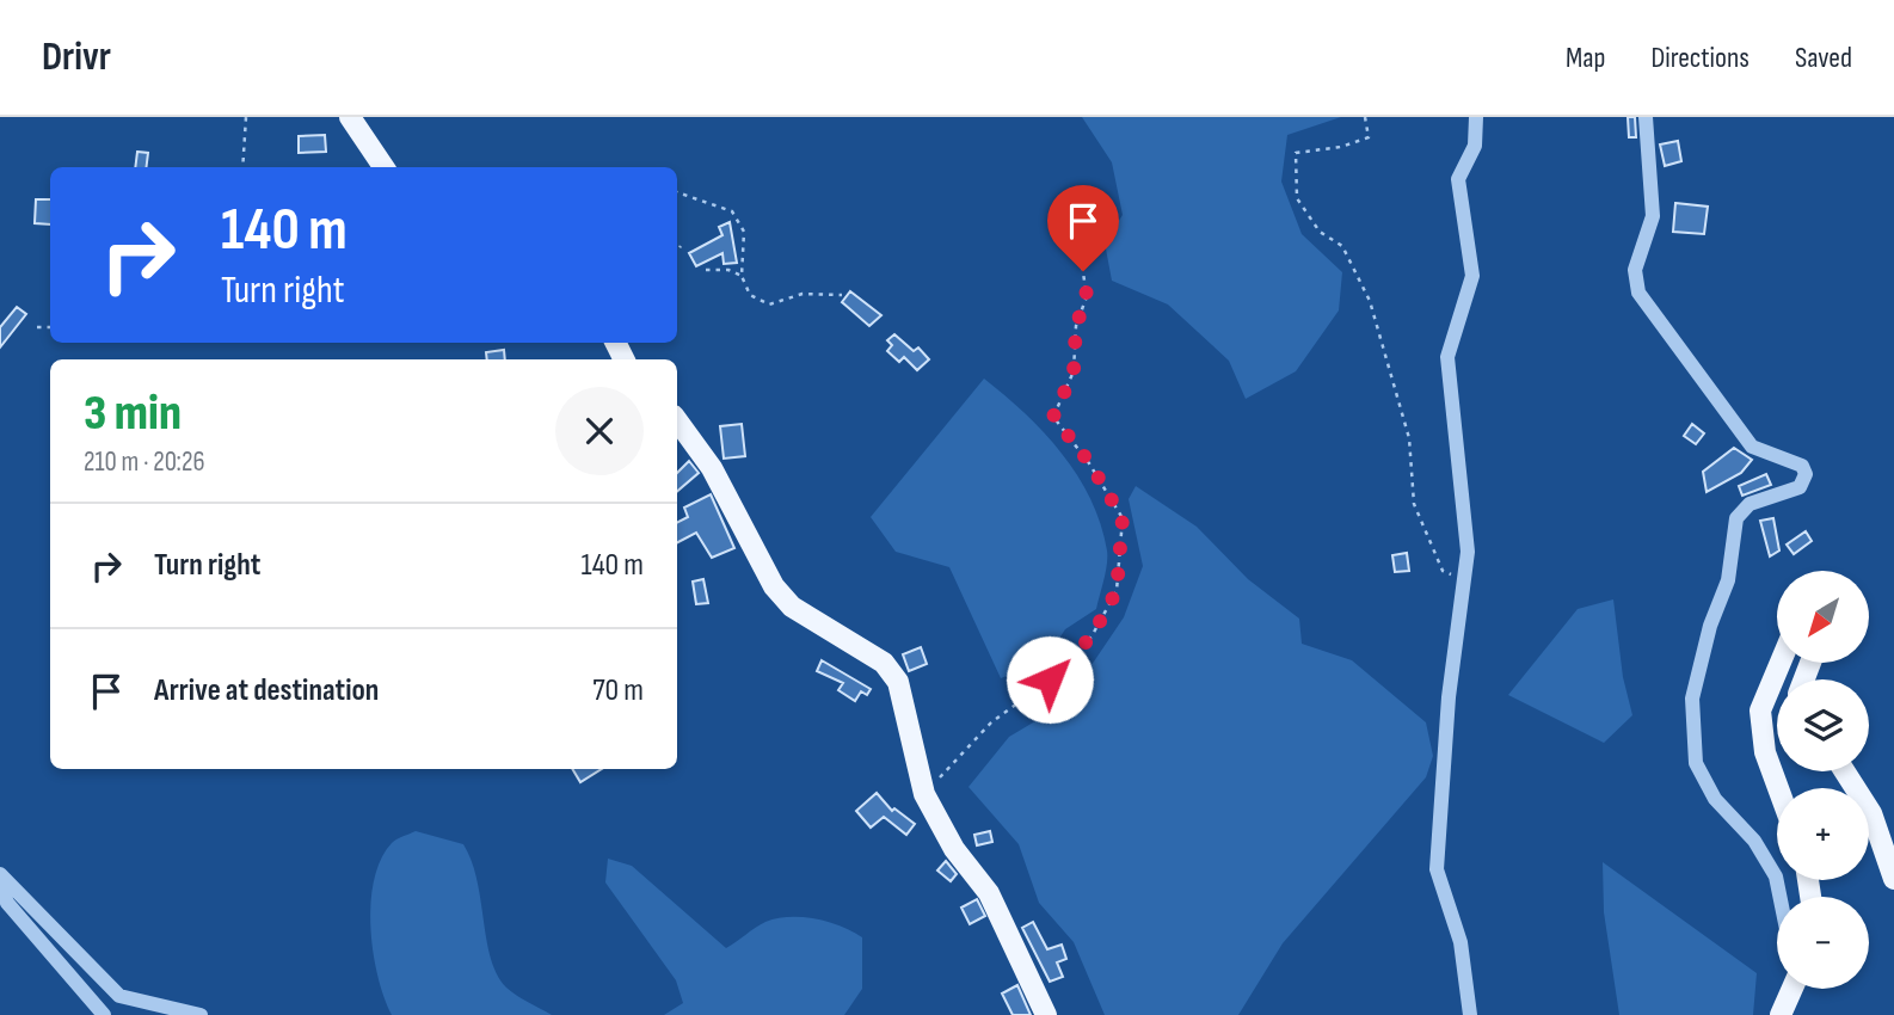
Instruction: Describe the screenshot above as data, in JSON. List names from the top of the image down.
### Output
{
  "north": "bottom left",
  "page": {
    "header": "Drivr",
    "nav": ["Map", "Directions", "Saved"],
    "turn": ["140 m", "Turn right"],
    "heading": ["3 min", "210 m · 20:26"],
    "list": [
      {
        "name": "Turn right",
        "value": "140 m"
      },
      {
        "name": "Arrive at destination",
        "value": "70 m"
      }
    ],
    "map_buttons": ["+", "−"]
  }
}
